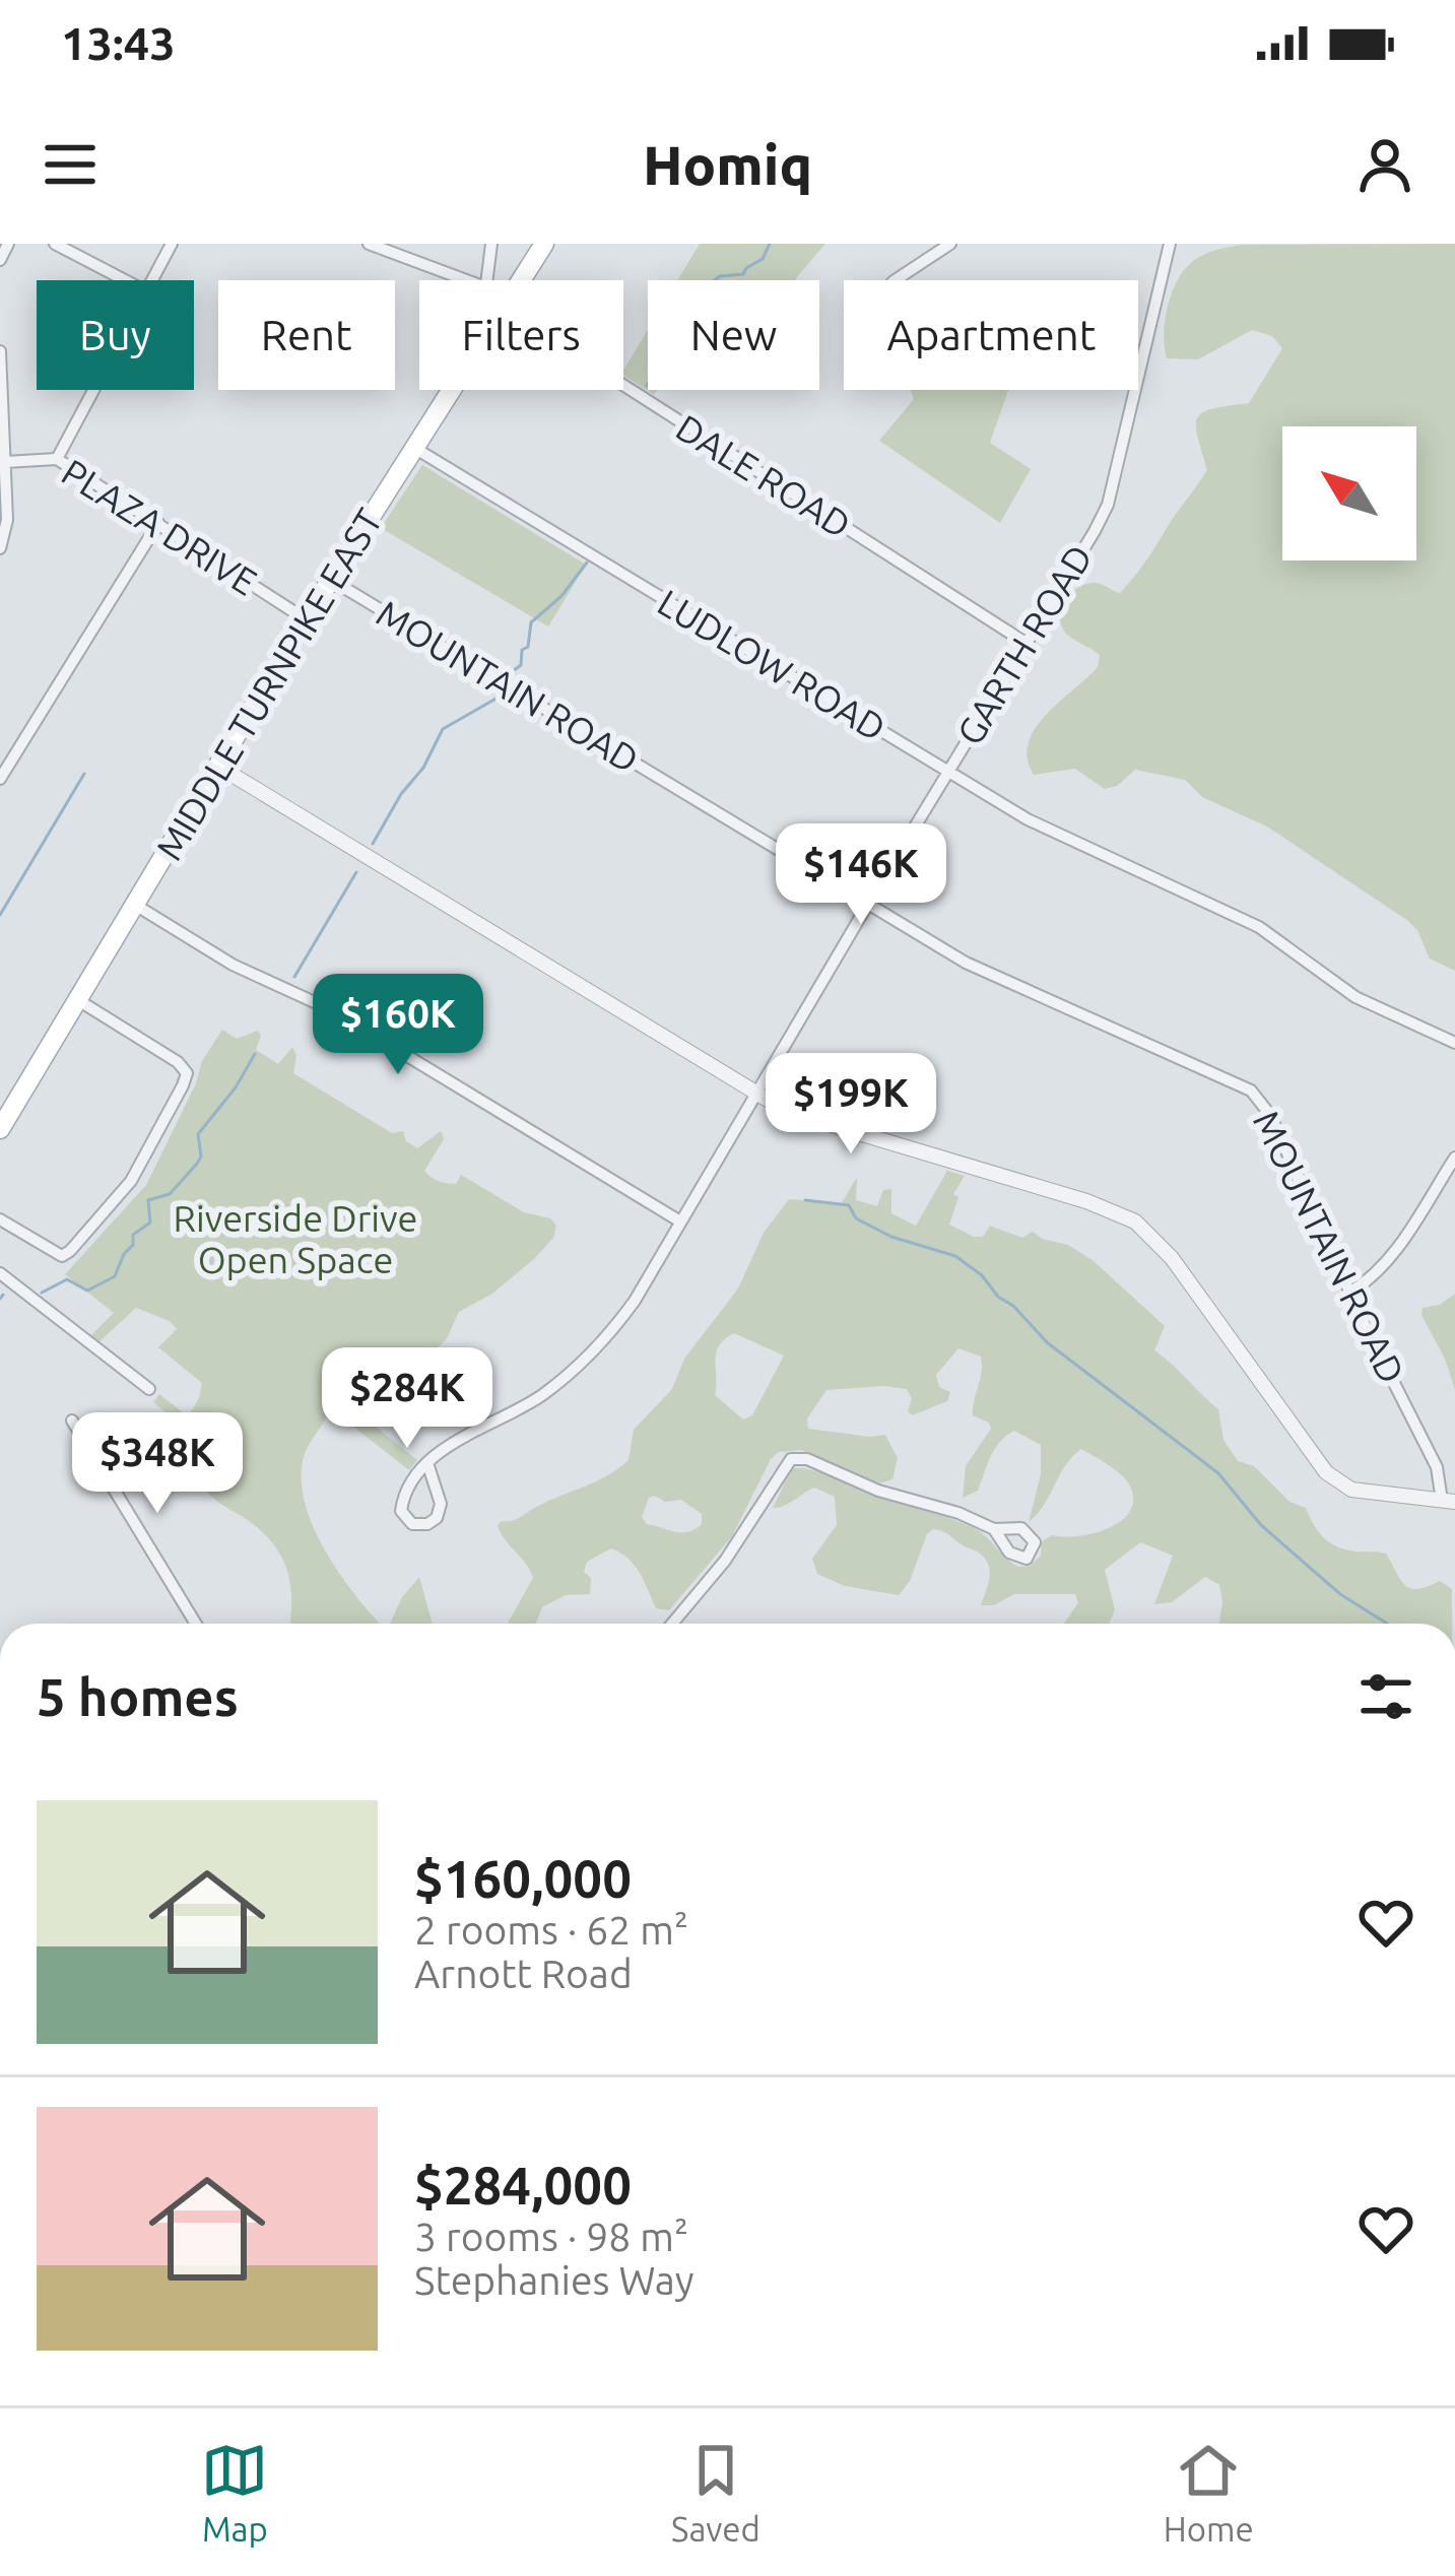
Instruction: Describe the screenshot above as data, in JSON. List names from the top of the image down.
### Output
{
  "streets": {
    "main road": ["MIDDLE TURNPIKE EAST"],
    "street": [
      "DALE ROAD",
      "PLAZA DRIVE",
      "GARTH ROAD",
      "LUDLOW ROAD",
      "MOUNTAIN ROAD"
    ]
  },
  "crossings": [
    ["DALE ROAD", "GARTH ROAD"],
    ["PLAZA DRIVE", "MIDDLE TURNPIKE EAST"],
    ["GARTH ROAD", "LUDLOW ROAD"],
    ["GARTH ROAD", "MOUNTAIN ROAD"],
    ["LUDLOW ROAD", "MIDDLE TURNPIKE EAST"],
    ["MIDDLE TURNPIKE EAST", "MOUNTAIN ROAD"]
  ],
  "parks": ["Riverside Drive Open Space"],
  "north": "top left",
  "page": {
    "status": "13:43",
    "header": "Homiq",
    "chip": [
      "Buy",
      "Rent",
      "Filters",
      "New",
      "Apartment"
    ],
    "price": [
      "$146K",
      "$160K",
      "$199K",
      "$284K",
      "$348K"
    ],
    "heading": "5 homes",
    "list": [
      {
        "name": "$160,000",
        "note": "2 rooms · 62 m² · Arnott Road"
      },
      {
        "name": "$284,000",
        "note": "3 rooms · 98 m² · Stephanies Way"
      }
    ],
    "tabs": ["Map", "Saved", "Home"]
  }
}
